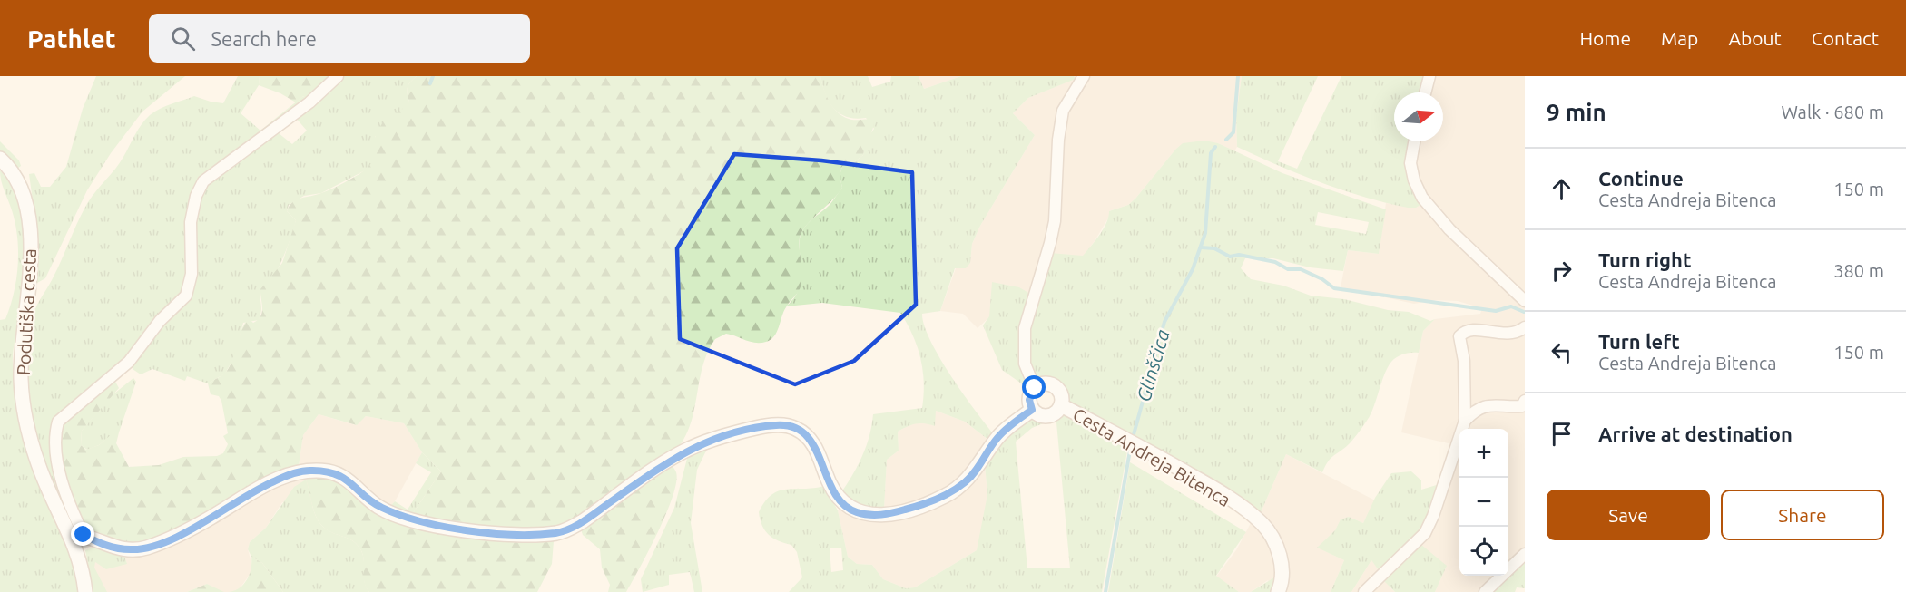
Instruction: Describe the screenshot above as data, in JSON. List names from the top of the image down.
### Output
{
  "streets": {
    "street": ["Podutiška cesta", "Cesta Andreja Bitenca"]
  },
  "water": ["Glinščica"],
  "north": "right",
  "page": {
    "header": "Pathlet",
    "search": "Search here",
    "nav": [
      "Home",
      "Map",
      "About",
      "Contact"
    ],
    "heading": ["9 min", "Walk · 680 m"],
    "list": [
      ["Continue", "Cesta Andreja Bitenca", "150 m"],
      ["Turn right", "Cesta Andreja Bitenca", "380 m"],
      ["Turn left", "Cesta Andreja Bitenca", "150 m"],
      "Arrive at destination"
    ],
    "map_buttons": ["+", "−"],
    "buttons": ["Save", "Share"]
  }
}
